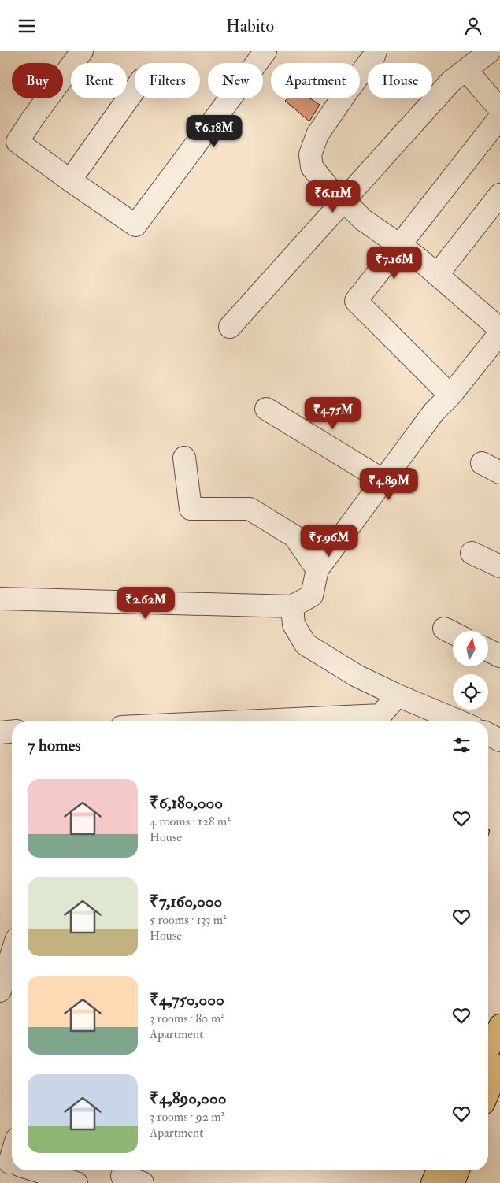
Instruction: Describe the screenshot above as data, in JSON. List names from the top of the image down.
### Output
{
  "north": "top",
  "page": {
    "header": "Habito",
    "chip": [
      "Buy",
      "Rent",
      "Filters",
      "New",
      "Apartment",
      "House"
    ],
    "price": [
      "₹6.18M",
      "₹6.11M",
      "₹7.16M",
      "₹4.75M",
      "₹4.89M",
      "₹5.96M",
      "₹2.62M"
    ],
    "heading": "7 homes",
    "list": [
      {
        "name": "₹6,180,000",
        "note": "4 rooms · 128 m² · House"
      },
      {
        "name": "₹7,160,000",
        "note": "5 rooms · 133 m² · House"
      },
      {
        "name": "₹4,750,000",
        "note": "3 rooms · 80 m² · Apartment"
      },
      {
        "name": "₹4,890,000",
        "note": "3 rooms · 92 m² · Apartment"
      }
    ]
  }
}
